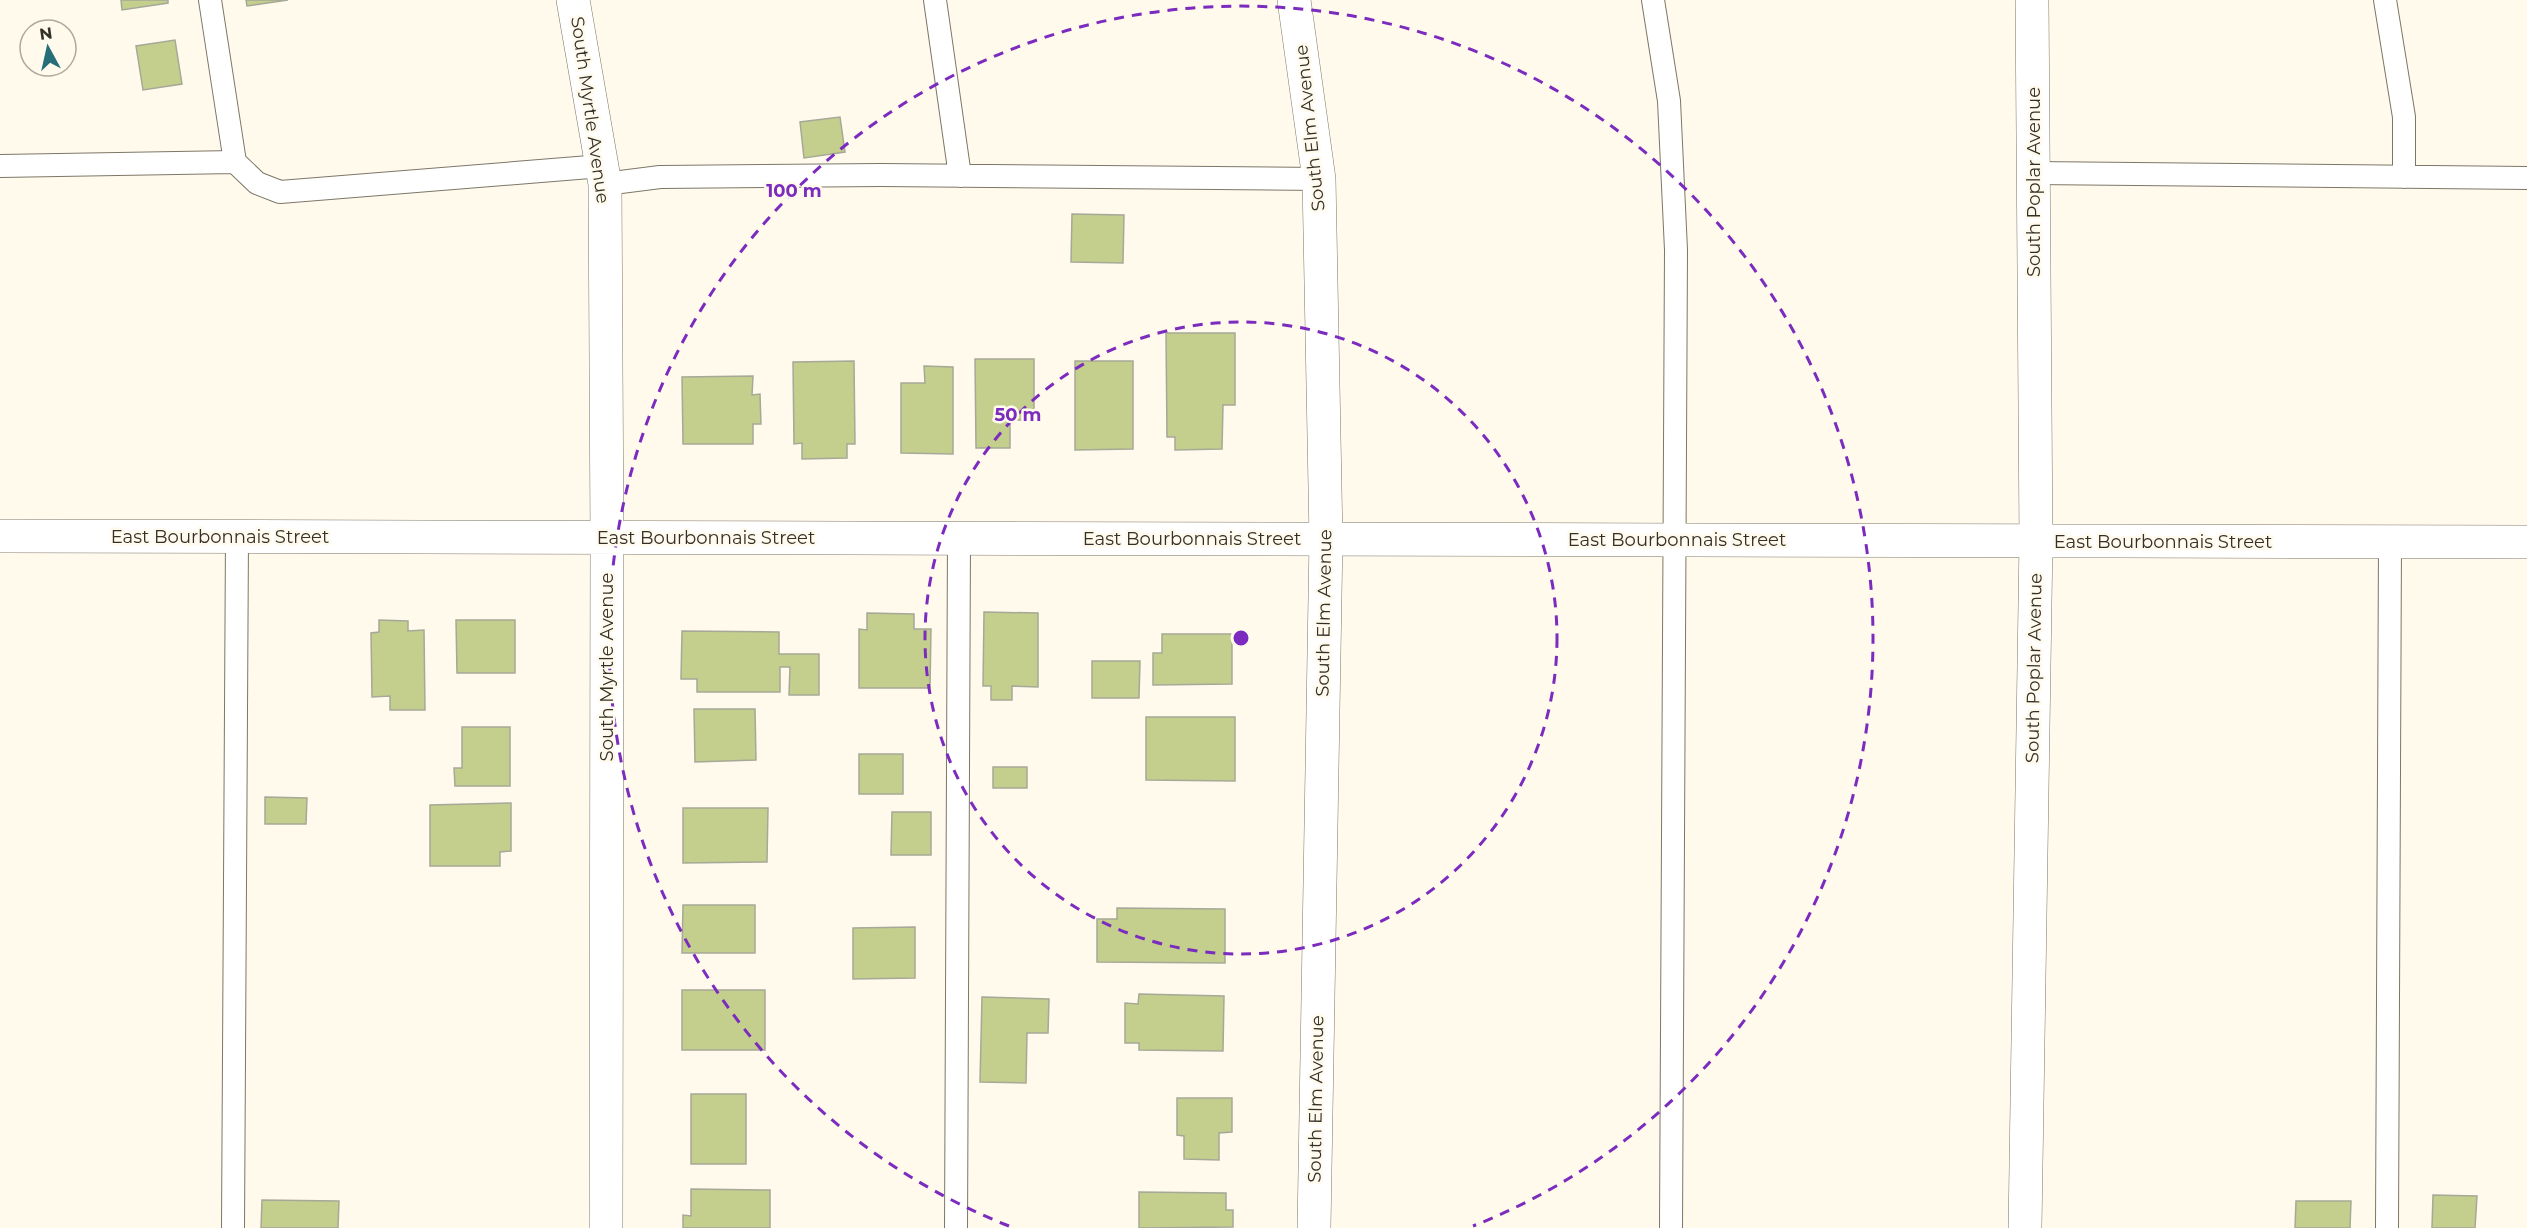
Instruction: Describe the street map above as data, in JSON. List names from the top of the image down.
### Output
{
  "streets": {
    "street": [
      "South Myrtle Avenue",
      "South Elm Avenue",
      "South Poplar Avenue",
      "East Bourbonnais Street"
    ]
  },
  "crossings": [
    ["South Myrtle Avenue", "East Bourbonnais Street"],
    ["South Elm Avenue", "East Bourbonnais Street"],
    ["South Poplar Avenue", "East Bourbonnais Street"]
  ],
  "north": "top",
  "rings": ["100 m", "50 m"]
}
